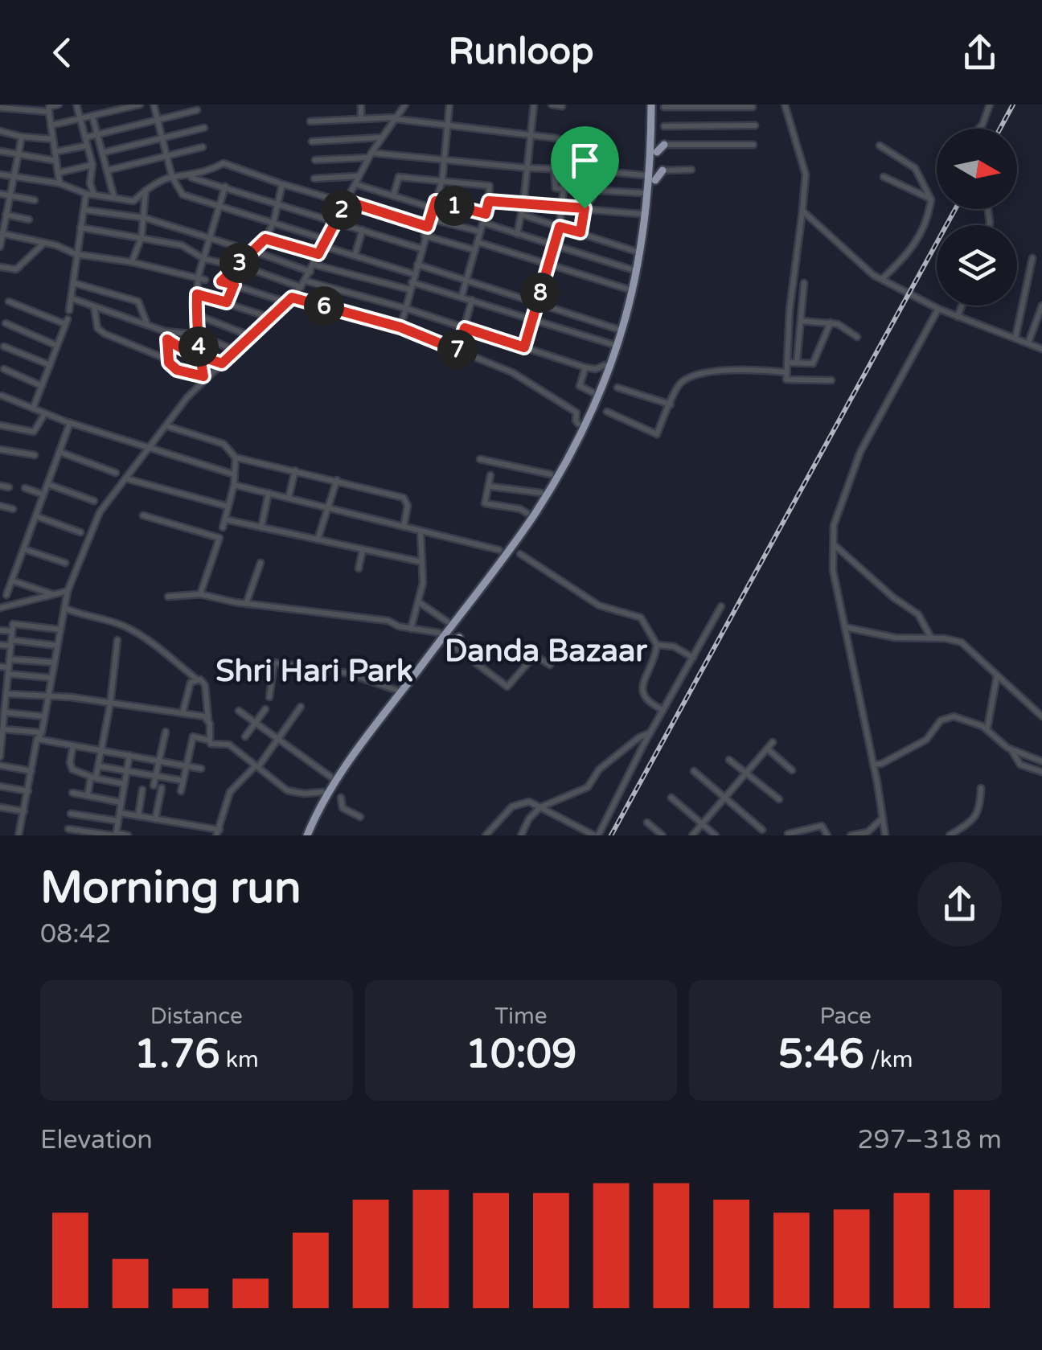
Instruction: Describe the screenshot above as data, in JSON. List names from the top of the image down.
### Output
{
  "districts": ["Danda Bazaar", "Shri Hari Park"],
  "north": "right",
  "page": {
    "header": "Runloop",
    "pins": [
      "1",
      "2",
      "3",
      "8",
      "6",
      "4",
      "7"
    ],
    "heading": ["Morning run", "08:42"],
    "stats": [
      ["Distance", "1.76 km"],
      ["Time", "10:09"],
      ["Pace", "5:46 /km"]
    ],
    "chart": ["Elevation", "297–318 m"]
  }
}
